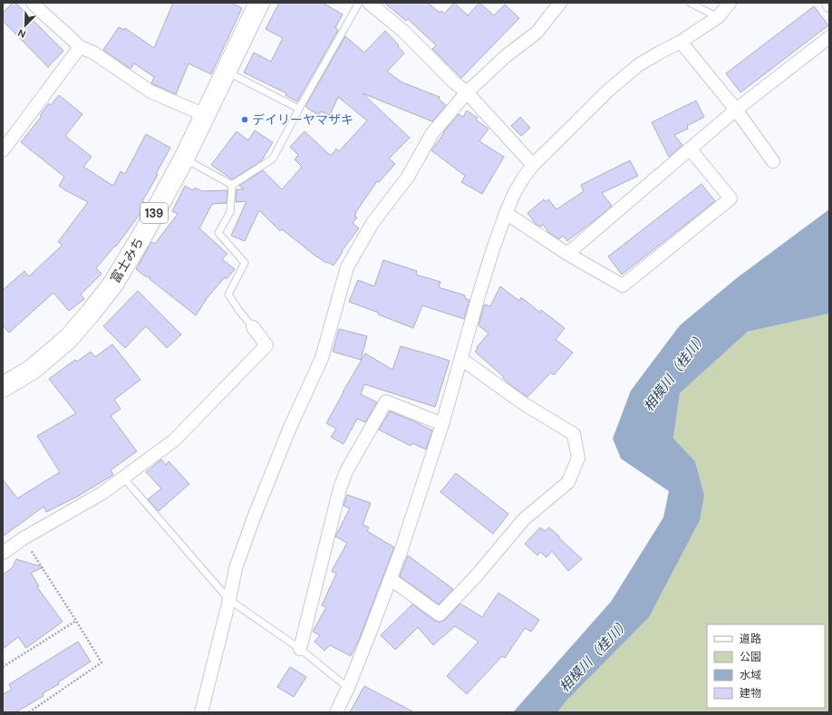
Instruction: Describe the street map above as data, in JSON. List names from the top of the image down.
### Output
{
  "streets": {
    "highway": ["139", "富士みち"]
  },
  "water": ["相模川（桂川）"],
  "places": ["デイリーヤマザキ"],
  "legend": [
    "道路",
    "公園",
    "水域",
    "建物"
  ],
  "north": "bottom left"
}
